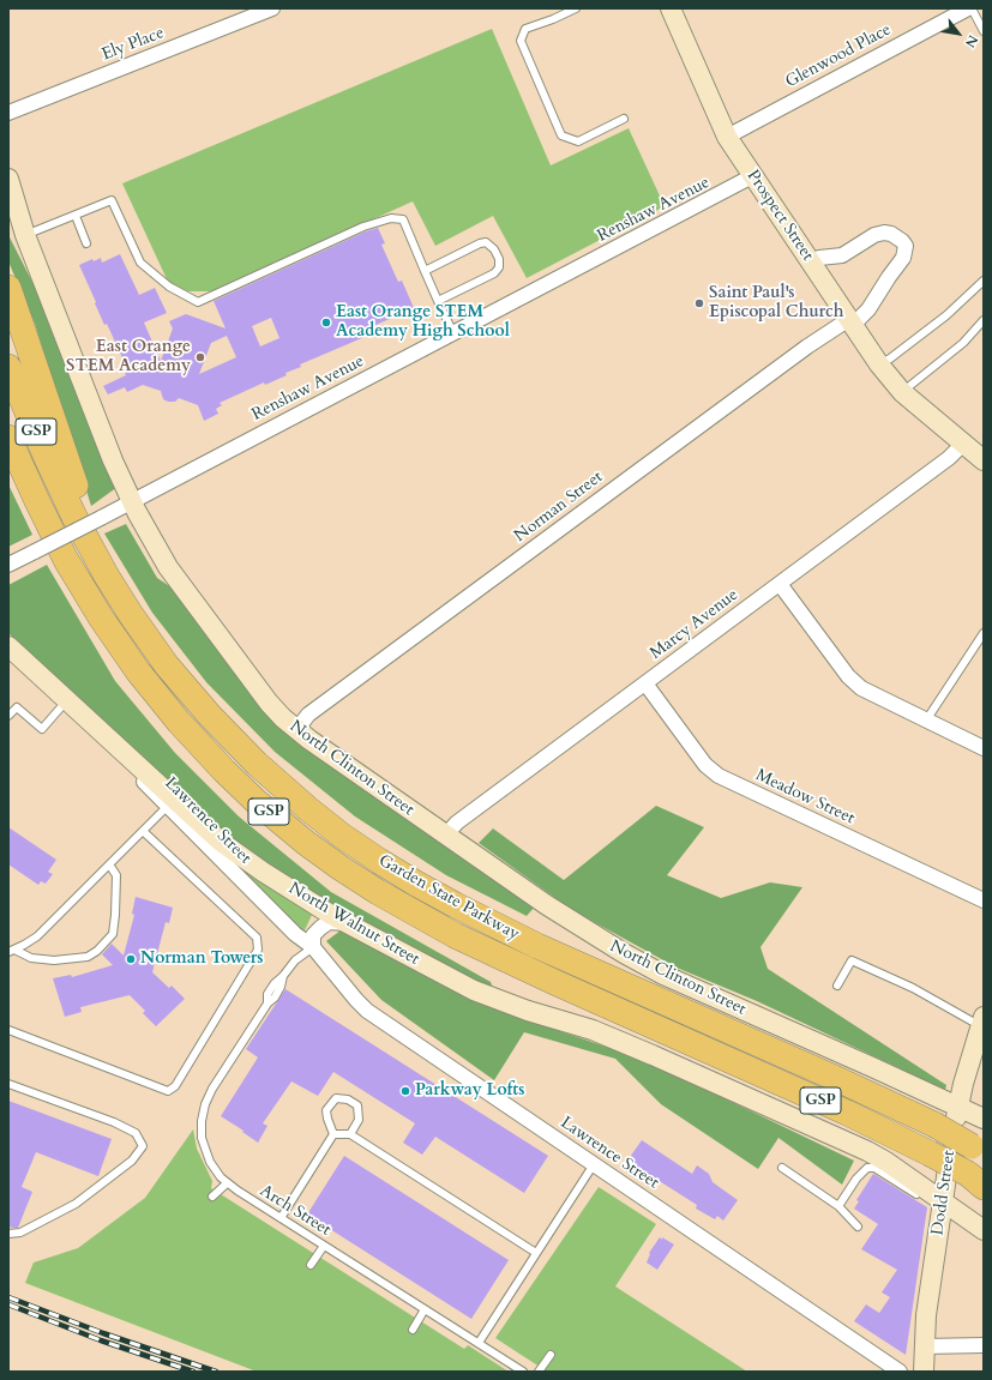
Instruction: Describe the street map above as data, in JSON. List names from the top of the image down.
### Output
{
  "streets": {
    "highway": ["GSP", "Garden State Parkway"],
    "main road": [
      "Prospect Street",
      "North Clinton Street",
      "North Walnut Street",
      "Dodd Street"
    ],
    "street": [
      "Ely Place",
      "Glenwood Place",
      "Renshaw Avenue",
      "Norman Street",
      "Marcy Avenue",
      "Meadow Street",
      "Lawrence Street"
    ],
    "lane": ["Arch Street"]
  },
  "crossings": [
    ["Glenwood Place", "Prospect Street"],
    ["Renshaw Avenue", "Prospect Street"],
    ["Renshaw Avenue", "North Clinton Street"],
    ["Prospect Street", "Norman Street"],
    ["Prospect Street", "Marcy Avenue"],
    ["Norman Street", "North Clinton Street"],
    ["Marcy Avenue", "North Clinton Street"],
    ["Marcy Avenue", "Meadow Street"],
    ["North Clinton Street", "Dodd Street"],
    ["Lawrence Street", "North Walnut Street"],
    ["Lawrence Street", "Arch Street"],
    ["North Walnut Street", "Dodd Street"]
  ],
  "places": [
    "Saint Paul's Episcopal Church",
    "East Orange STEM Academy High School",
    "East Orange STEM Academy",
    "Norman Towers",
    "Parkway Lofts"
  ],
  "north": "bottom right"
}
